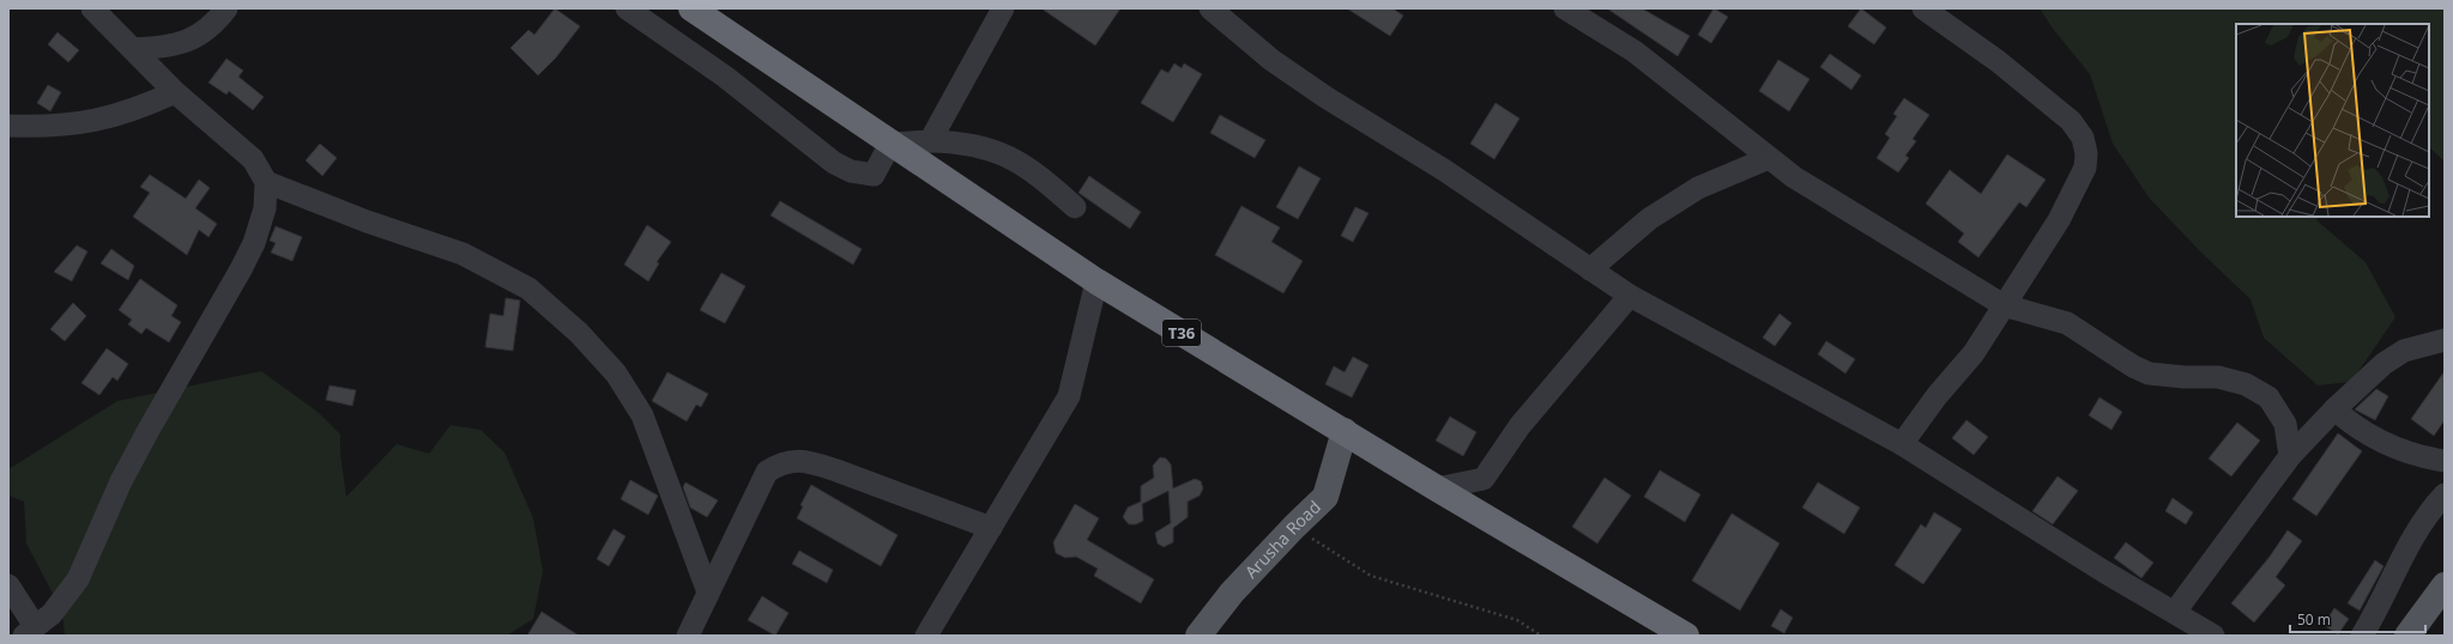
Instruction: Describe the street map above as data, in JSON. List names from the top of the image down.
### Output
{
  "streets": {
    "highway": ["T36"],
    "main road": ["Arusha Road"]
  },
  "crossings": [
    ["T36", "Arusha Road"]
  ],
  "scale_bar": "50 m"
}
